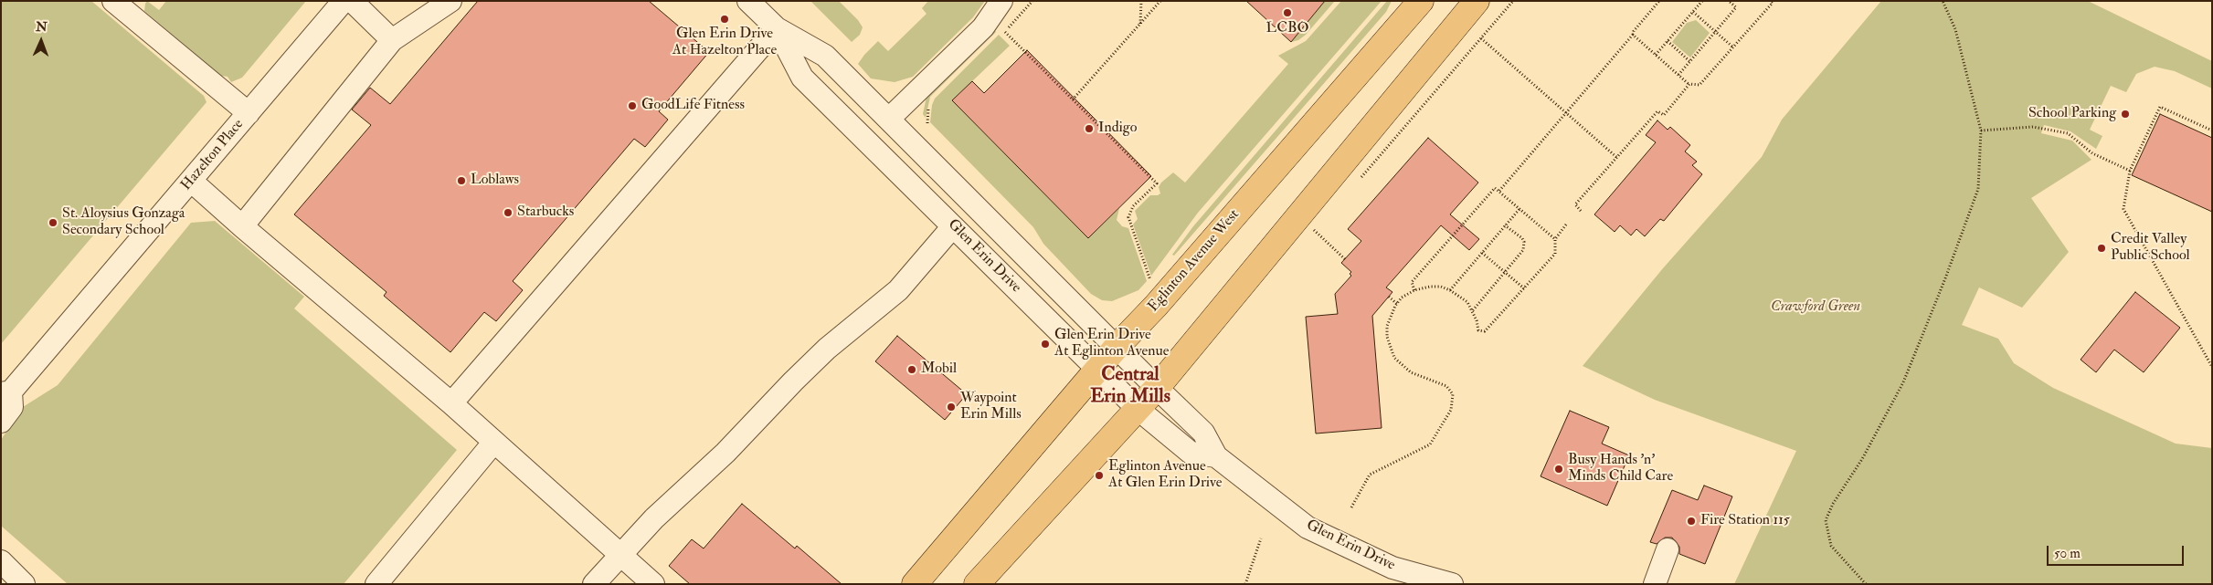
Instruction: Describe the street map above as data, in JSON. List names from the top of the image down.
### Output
{
  "streets": {
    "main road": ["Eglinton Avenue West"],
    "street": ["Hazelton Place", "Glen Erin Drive"]
  },
  "crossings": [
    ["Glen Erin Drive", "Eglinton Avenue West"]
  ],
  "districts": ["Central Erin Mills"],
  "parks": ["Crawford Green"],
  "places": [
    "LCBO",
    "Glen Erin Drive At Hazelton Place",
    "GoodLife Fitness",
    "School Parking",
    "Indigo",
    "Loblaws",
    "Starbucks",
    "St. Aloysius Gonzaga Secondary School",
    "Credit Valley Public School",
    "Glen Erin Drive At Eglinton Avenue",
    "Mobil",
    "Waypoint Erin Mills",
    "Busy Hands 'n' Minds Child Care",
    "Eglinton Avenue At Glen Erin Drive",
    "Fire Station 115"
  ],
  "scale_bar": "50 m",
  "north": "top"
}
